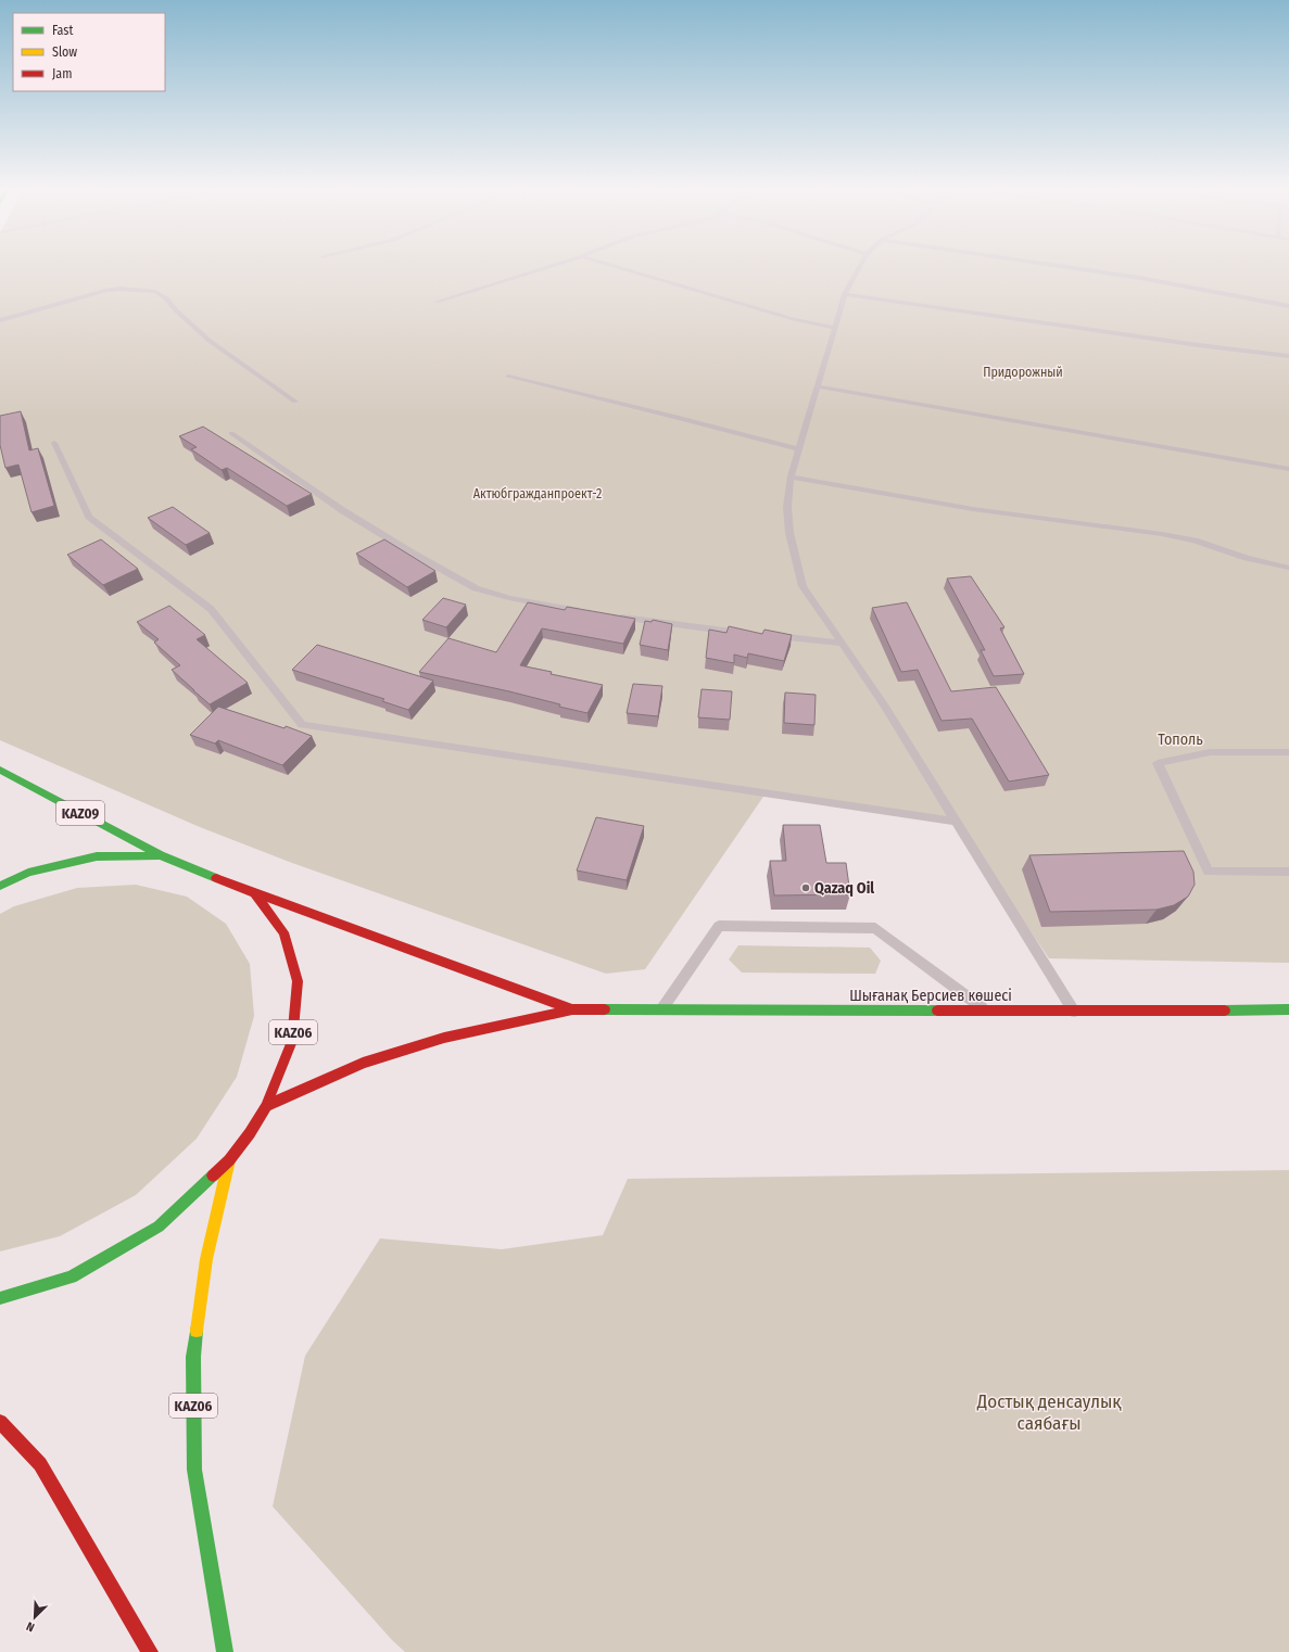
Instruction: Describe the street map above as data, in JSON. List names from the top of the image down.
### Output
{
  "streets": {
    "main road": ["KAZ09", "Шығанақ Берсиев көшесі", "KАZ06"]
  },
  "parks": [
    "Придорожный",
    "Актюбгражданпроект-2",
    "Тополь",
    "Достық денсаулық саябағы"
  ],
  "places": ["Qazaq Oil"],
  "legend": ["Fast", "Slow", "Jam"],
  "north": "bottom left"
}
